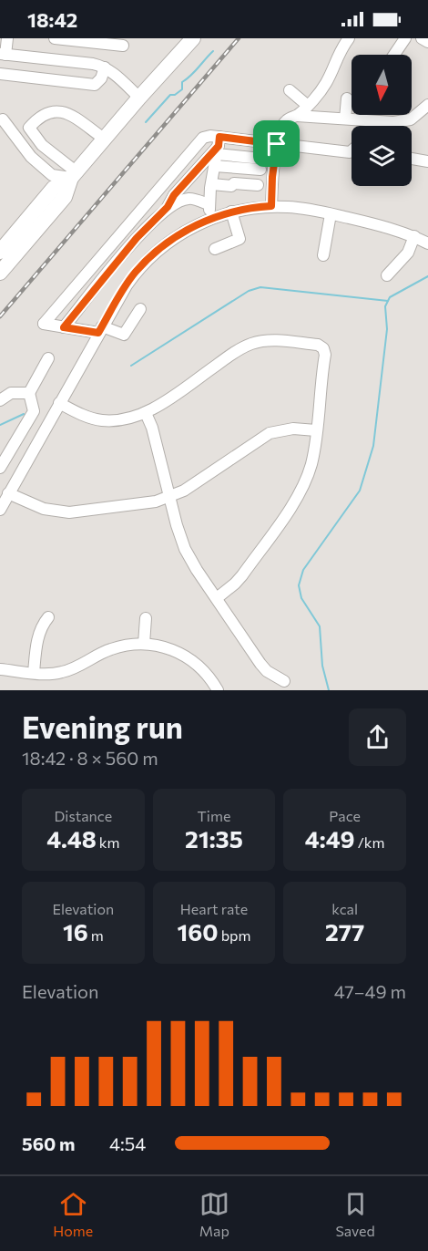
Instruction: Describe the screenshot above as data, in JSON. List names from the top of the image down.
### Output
{
  "north": "bottom",
  "page": {
    "status": "18:42",
    "heading": ["Evening run", "18:42 · 8 × 560 m"],
    "stats": [
      ["Distance", "4.48 km"],
      ["Time", "21:35"],
      ["Pace", "4:49 /km"],
      ["Elevation", "16 m"],
      ["Heart rate", "160 bpm"],
      ["kcal", "277"]
    ],
    "chart": ["Elevation", "47–49 m"],
    "list": [
      {
        "name": "560 m",
        "note": "4:54"
      }
    ],
    "tabs": ["Home", "Map", "Saved"]
  }
}
